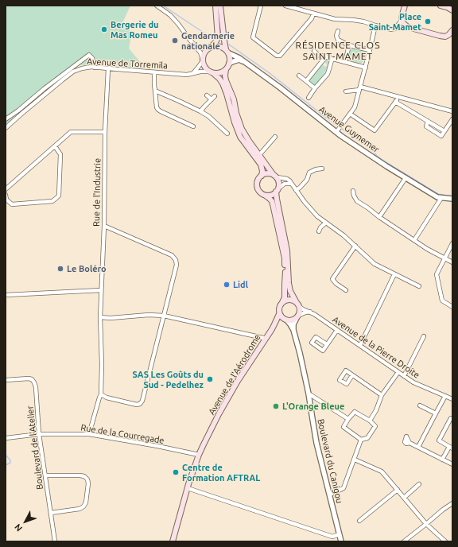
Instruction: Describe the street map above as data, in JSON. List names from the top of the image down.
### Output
{
  "streets": {
    "main road": ["Avenue de l'Aérodrome"],
    "street": [
      "Avenue de Torremila",
      "Avenue Guynemer",
      "Rue de l'Industrie",
      "Avenue de la Pierre Droite",
      "Rue de la Courregade",
      "Boulevard de l'Atelier",
      "Boulevard du Canigou"
    ]
  },
  "crossings": [
    ["Avenue de Torremila", "Avenue Guynemer"],
    ["Avenue de Torremila", "Rue de l'Industrie"],
    ["Rue de l'Industrie", "Rue de la Courregade"],
    ["Avenue de la Pierre Droite", "Avenue de l'Aérodrome"],
    ["Avenue de la Pierre Droite", "Boulevard du Canigou"],
    ["Avenue de l'Aérodrome", "Rue de la Courregade"],
    ["Avenue de l'Aérodrome", "Boulevard du Canigou"],
    ["Rue de la Courregade", "Boulevard de l'Atelier"]
  ],
  "districts": ["RÉSIDENCE CLOS SAINT-MAMET"],
  "places": [
    "Place Saint-Mamet",
    "Bergerie du Mas Romeu",
    "Gendarmerie nationale",
    "Le Boléro",
    "Lidl",
    "SAS Les Goûts du Sud - Pedelhez",
    "L'Orange Bleue",
    "Centre de Formation AFTRAL"
  ],
  "north": "bottom left"
}
